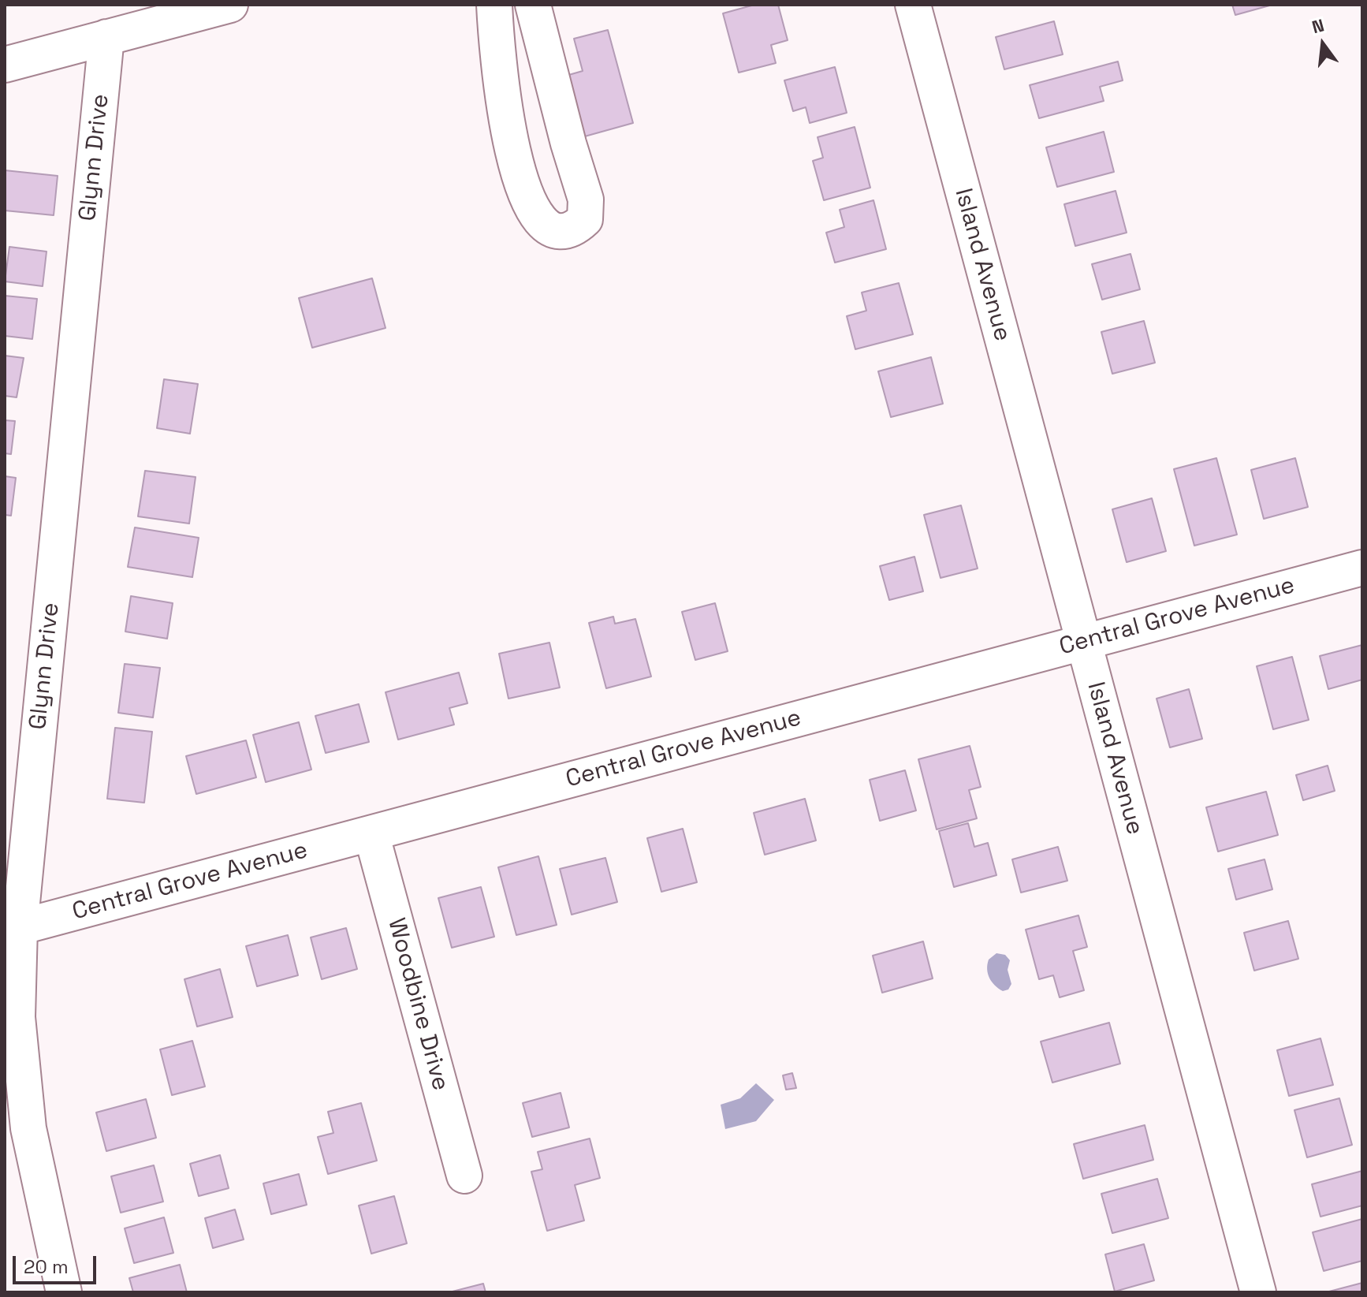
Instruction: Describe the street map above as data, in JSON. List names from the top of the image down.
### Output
{
  "streets": {
    "street": [
      "Glynn Drive",
      "Island Avenue",
      "Central Grove Avenue",
      "Woodbine Drive"
    ]
  },
  "crossings": [
    ["Glynn Drive", "Central Grove Avenue"],
    ["Island Avenue", "Central Grove Avenue"],
    ["Central Grove Avenue", "Woodbine Drive"]
  ],
  "scale_bar": "20 m",
  "north": "top"
}
